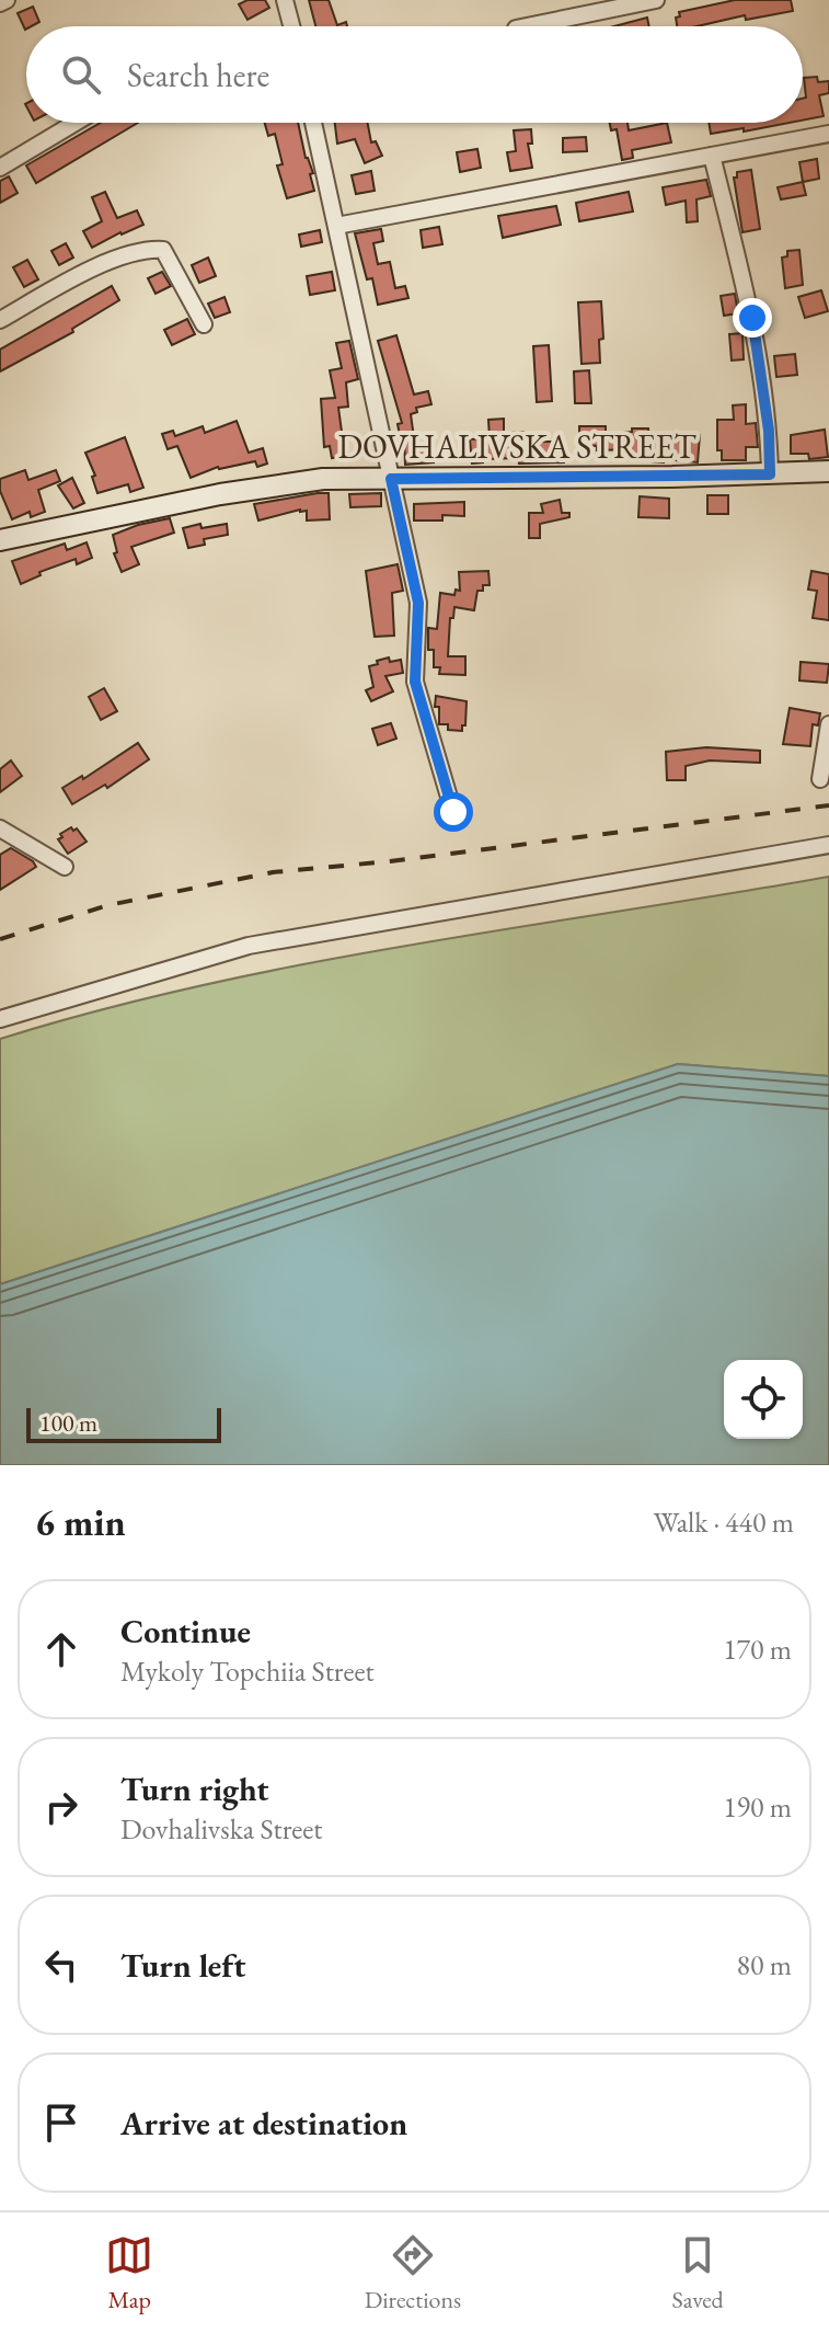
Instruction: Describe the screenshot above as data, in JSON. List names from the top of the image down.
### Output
{
  "streets": {
    "street": ["DOVHALIVSKA STREET"]
  },
  "scale_bar": "100 m",
  "page": {
    "search": "Search here",
    "scale": "100 m",
    "heading": ["6 min", "Walk · 440 m"],
    "list": [
      ["Continue", "Mykoly Topchiia Street", "170 m"],
      ["Turn right", "Dovhalivska Street", "190 m"],
      ["Turn left", "80 m"],
      "Arrive at destination"
    ],
    "nav": ["Map", "Directions", "Saved"]
  }
}
